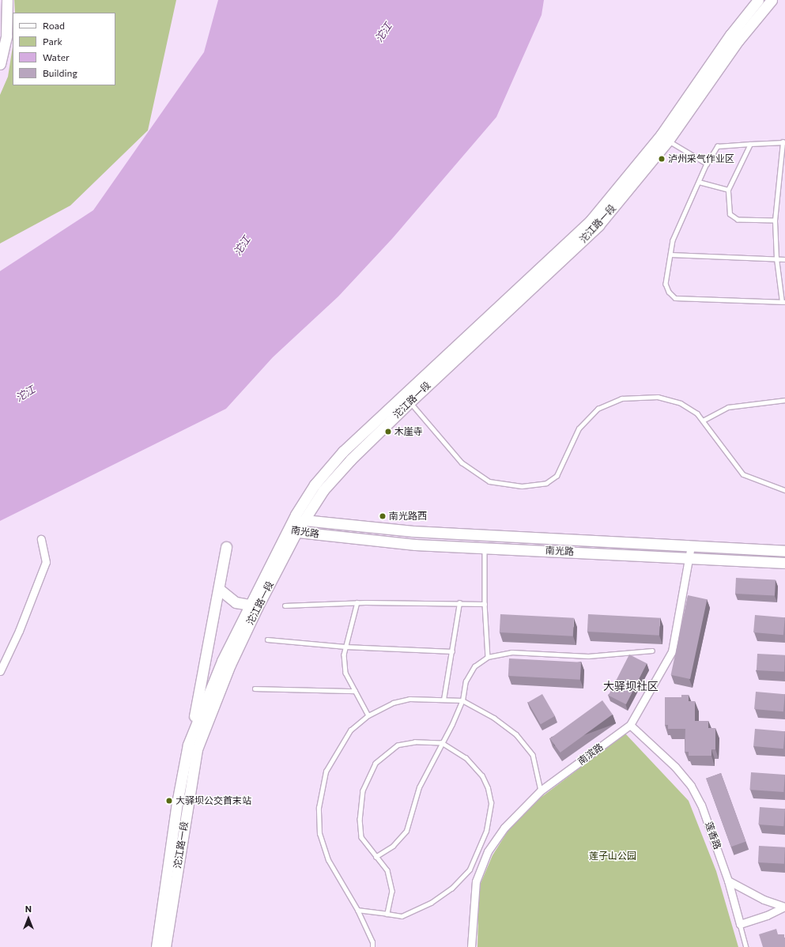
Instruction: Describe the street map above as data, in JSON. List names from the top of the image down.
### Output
{
  "streets": {
    "street": [
      "沱江路一段",
      "南光路",
      "南滨路",
      "莲香路"
    ]
  },
  "crossings": [
    ["沱江路一段", "南光路"],
    ["南光路", "南滨路"],
    ["南滨路", "莲香路"]
  ],
  "districts": ["大驿坝社区"],
  "water": ["沱江"],
  "parks": ["莲子山公园"],
  "places": [
    "泸州采气作业区",
    "木崖寺",
    "南光路西",
    "大驿坝公交首末站"
  ],
  "legend": [
    "Road",
    "Park",
    "Water",
    "Building"
  ],
  "north": "top"
}
